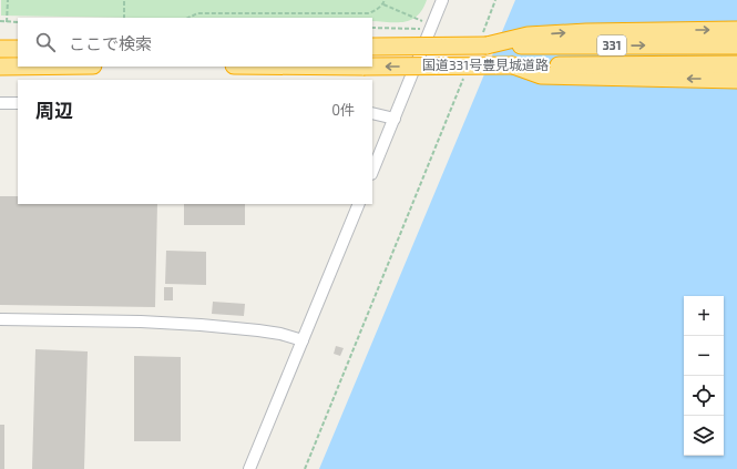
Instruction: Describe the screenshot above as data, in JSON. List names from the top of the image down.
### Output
{
  "streets": {
    "highway": ["331", "国道331号豊見城道路"]
  },
  "page": {
    "search": "ここで検索",
    "heading": ["周辺", "0件"],
    "map_buttons": ["+", "−"]
  }
}
